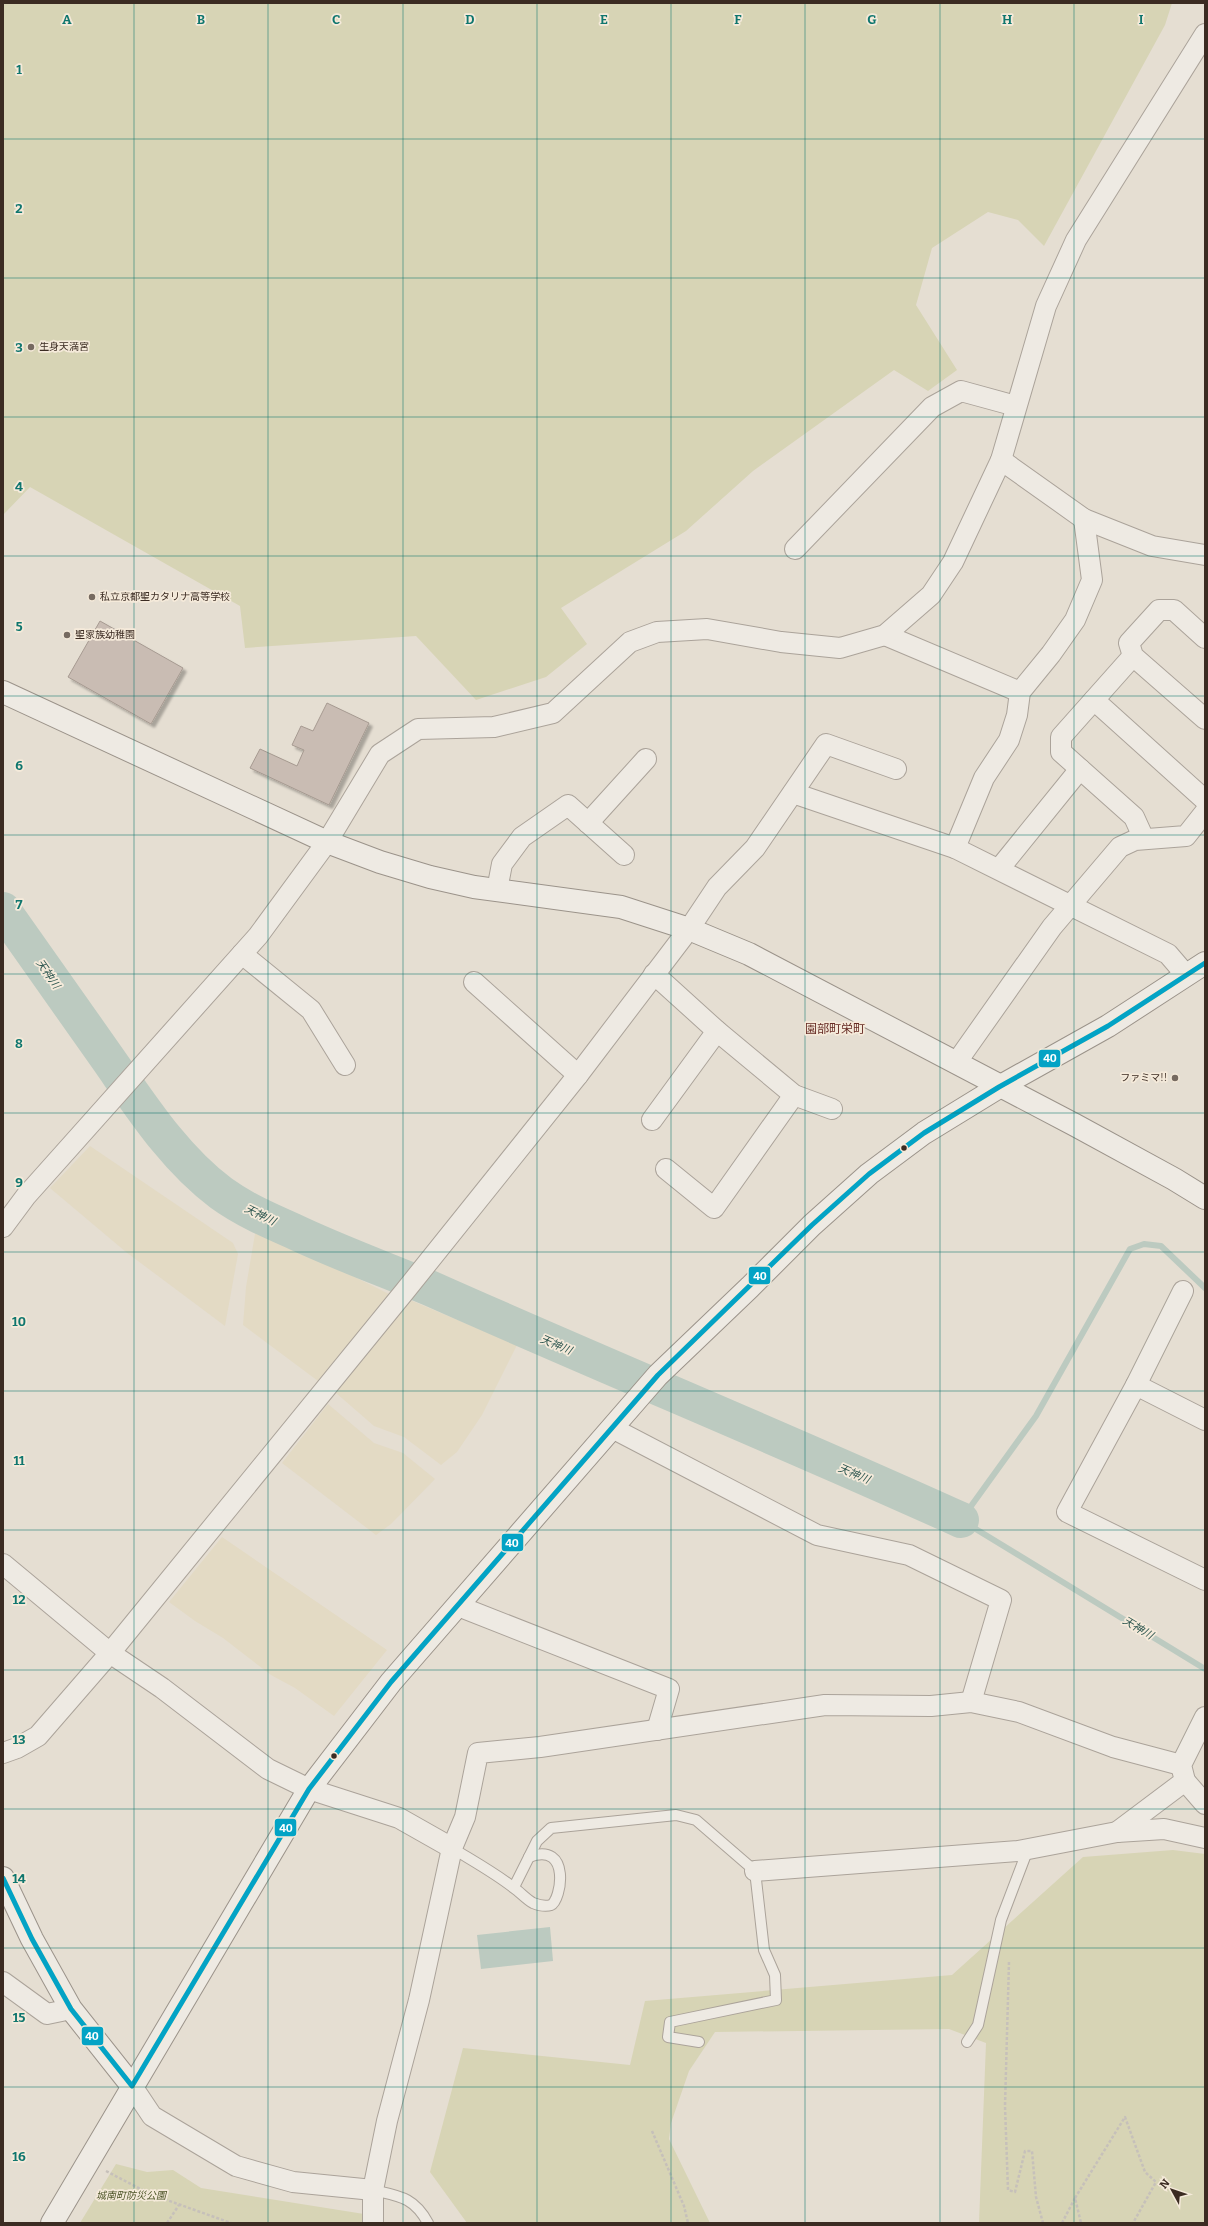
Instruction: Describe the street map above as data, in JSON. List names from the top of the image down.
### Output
{
  "districts": ["園部町栄町"],
  "water": ["天神川"],
  "parks": ["城南町防災公園"],
  "places": [
    "生身天満宮",
    "私立京都聖カタリナ高等学校",
    "聖家族幼稚園",
    "ファミマ!!"
  ],
  "lines": ["transit line 40"],
  "north": "top left",
  "grid": {
    "columns": [
      "A",
      "B",
      "C",
      "D",
      "E",
      "F",
      "G",
      "H",
      "I"
    ],
    "rows": [
      "1",
      "2",
      "3",
      "4",
      "5",
      "6",
      "7",
      "8",
      "9",
      "10",
      "11",
      "12",
      "13",
      "14",
      "15",
      "16"
    ]
  }
}
